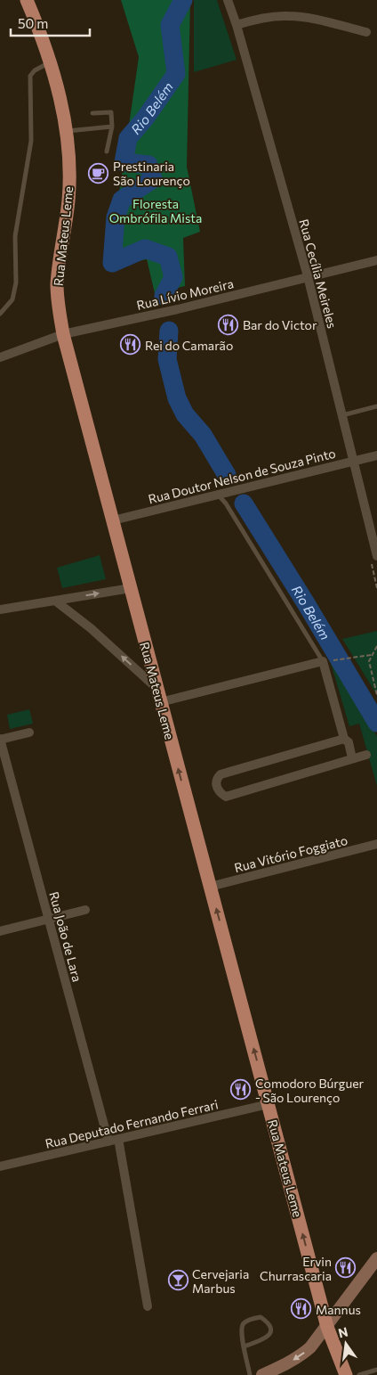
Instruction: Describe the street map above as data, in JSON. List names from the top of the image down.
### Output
{
  "streets": {
    "main road": ["Rua Mateus Leme"],
    "street": [
      "Rua Cecília Meireles",
      "Rua Lívio Moreira",
      "Rua Doutor Nelson de Souza Pinto",
      "Rua Vitório Foggiato",
      "Rua João de Lara",
      "Rua Deputado Fernando Ferrari"
    ]
  },
  "crossings": [
    ["Rua Mateus Leme", "Rua Lívio Moreira"],
    ["Rua Mateus Leme", "Rua Doutor Nelson de Souza Pinto"],
    ["Rua Mateus Leme", "Rua Vitório Foggiato"],
    ["Rua Mateus Leme", "Rua Deputado Fernando Ferrari"],
    ["Rua Cecília Meireles", "Rua Lívio Moreira"],
    ["Rua Cecília Meireles", "Rua Doutor Nelson de Souza Pinto"],
    ["Rua João de Lara", "Rua Deputado Fernando Ferrari"]
  ],
  "one_way": ["Rua Mateus Leme"],
  "water": ["Rio Belém"],
  "parks": ["Floresta Ombrófila Mista"],
  "places": {
    "cafe": ["Prestinaria São Lourenço"],
    "restaurant": [
      "Bar do Victor",
      "Rei do Camarão",
      "Comodoro Búrguer - São Lourenço",
      "Ervin Churrascaria",
      "Mannus"
    ],
    "bar": ["Cervejaria Marbus"]
  },
  "scale_bar": "50 m",
  "north": "top"
}
